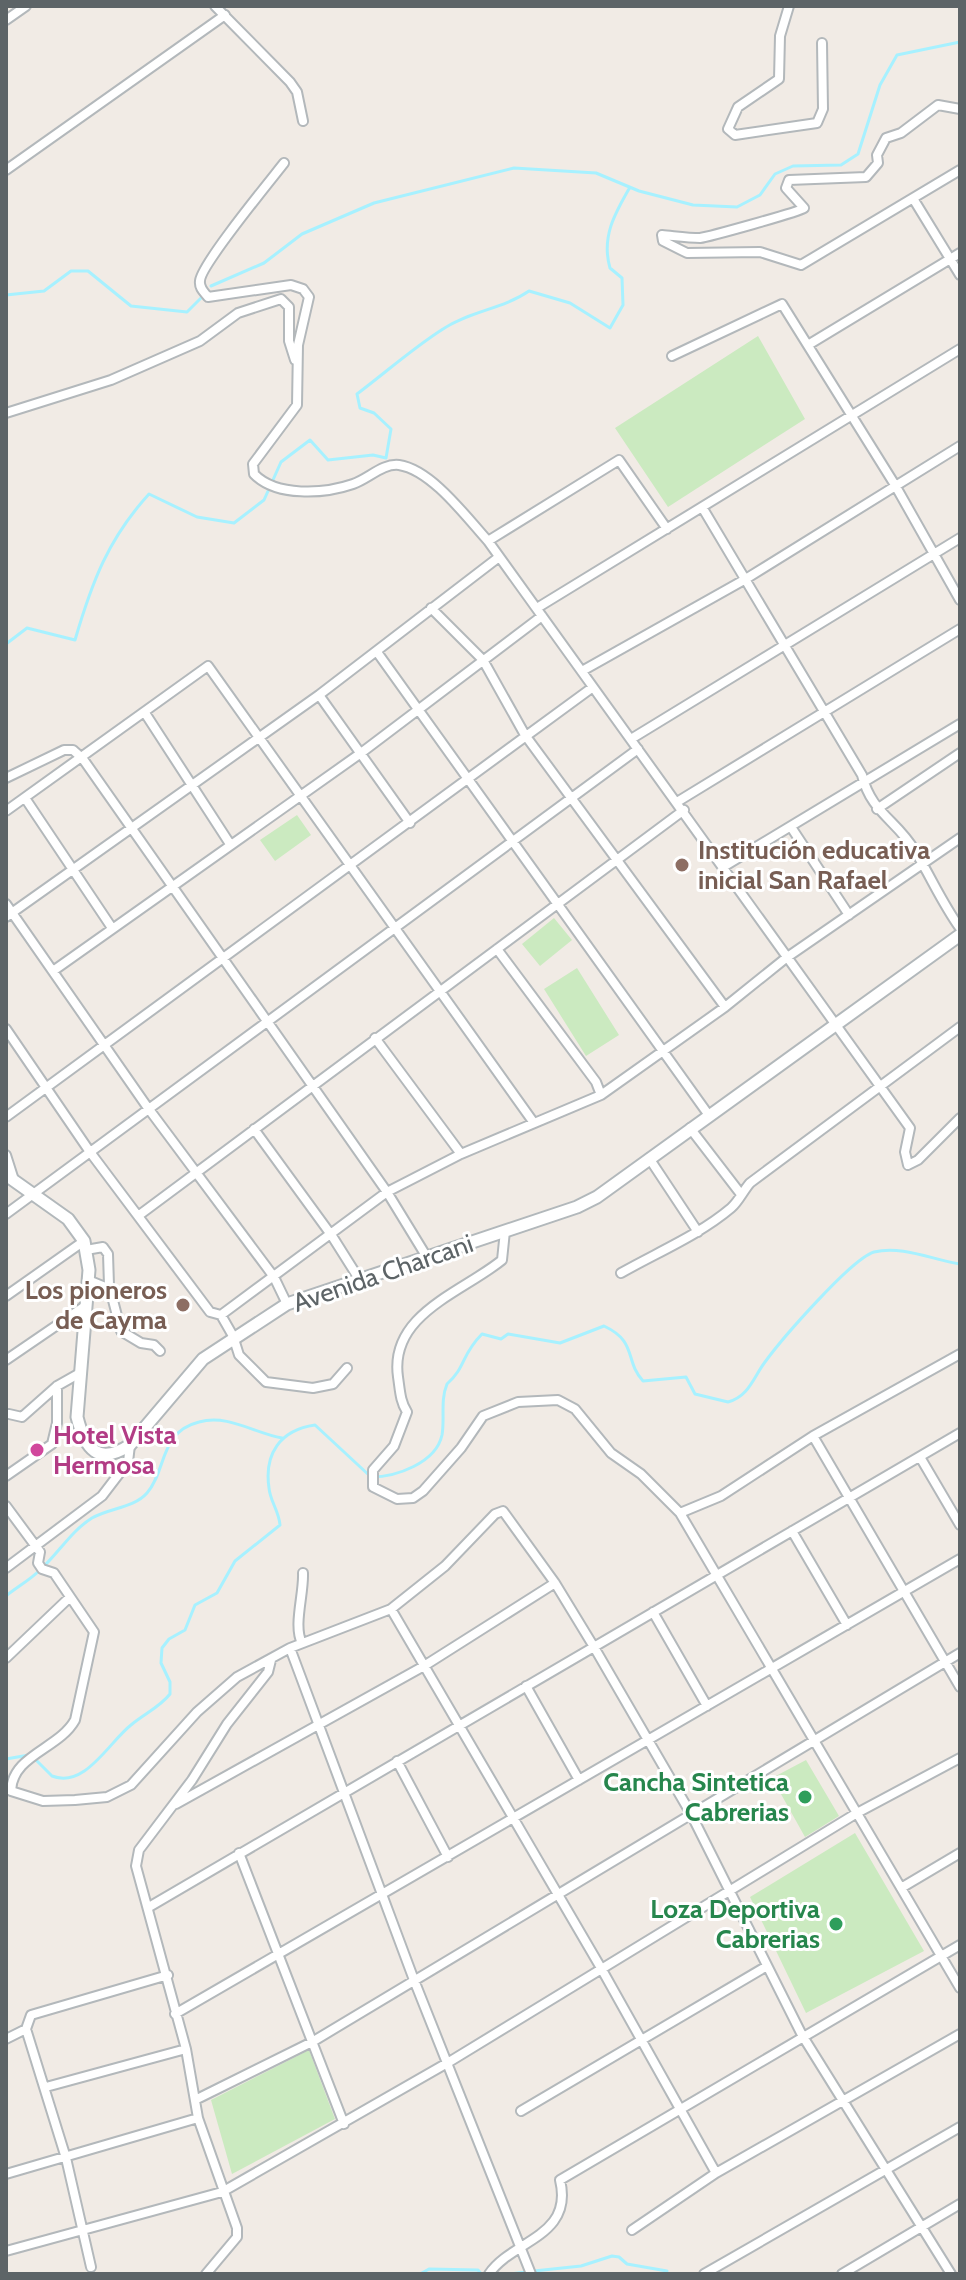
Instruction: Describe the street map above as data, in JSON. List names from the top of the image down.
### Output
{
  "streets": {
    "main road": ["Avenida Charcani"]
  },
  "places": [
    "Institución educativa inicial San Rafael",
    "Los pioneros de Cayma",
    "Hotel Vista Hermosa",
    "Cancha Sintetica Cabrerias",
    "Loza Deportiva Cabrerias"
  ]
}
